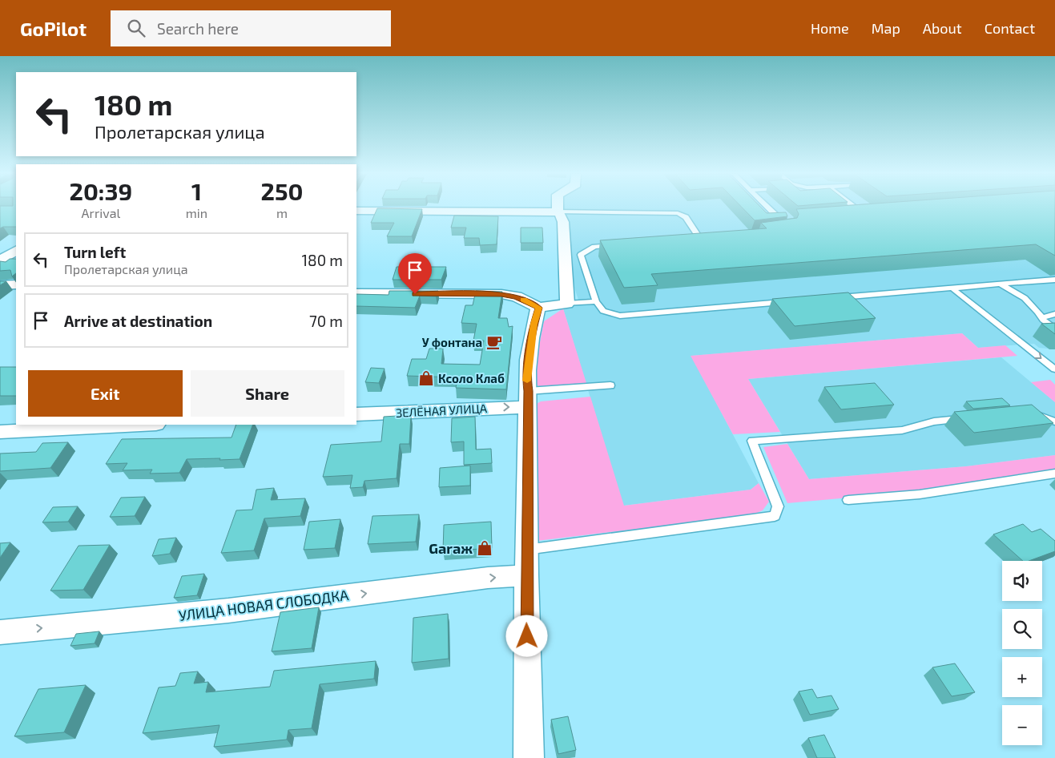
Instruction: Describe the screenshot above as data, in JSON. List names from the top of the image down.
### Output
{
  "streets": {
    "street": ["ЗЕЛЁНАЯ УЛИЦА", "УЛИЦА НОВАЯ СЛОБОДКА"]
  },
  "one_way": ["УЛИЦА НОВАЯ СЛОБОДКА"],
  "places": {
    "cafe": ["У фонтана"],
    "shop": ["Ксоло Клаб", "Garaж"]
  },
  "page": {
    "header": "GoPilot",
    "search": "Search here",
    "nav": [
      "Home",
      "Map",
      "About",
      "Contact"
    ],
    "turn": ["180 m", "Пролетарская улица"],
    "eta": [
      "20:39",
      "Arrival",
      "1",
      "min",
      "250",
      "m"
    ],
    "list": [
      {
        "name": "Turn left",
        "note": "Пролетарская улица",
        "value": "180 m"
      },
      {
        "name": "Arrive at destination",
        "value": "70 m"
      }
    ],
    "buttons": ["Exit", "Share"],
    "map_buttons": ["+", "−"]
  }
}
